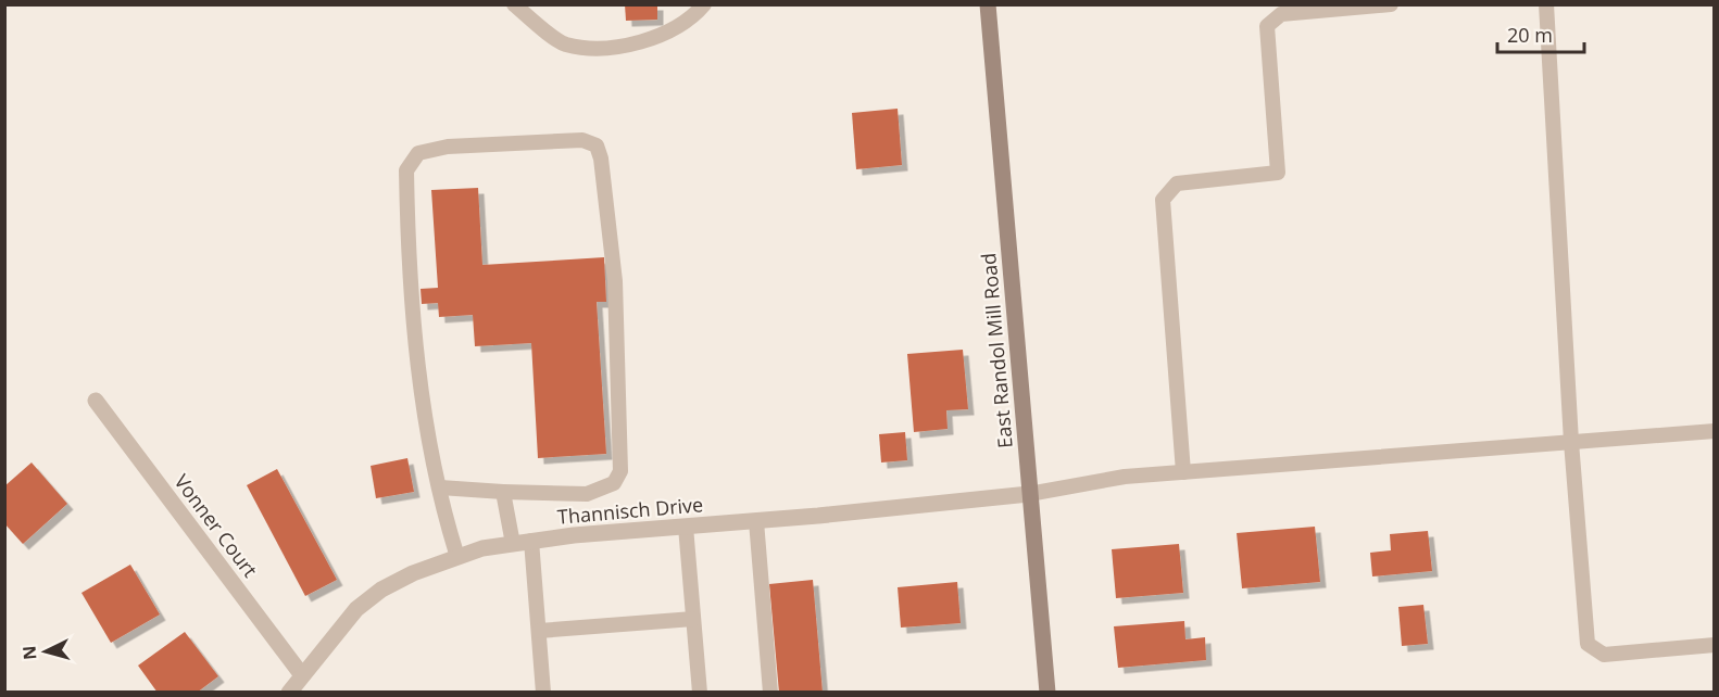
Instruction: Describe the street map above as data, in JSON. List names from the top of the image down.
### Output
{
  "streets": {
    "main road": ["East Randol Mill Road"],
    "street": ["Thannisch Drive", "Vonner Court"]
  },
  "crossings": [
    ["East Randol Mill Road", "Thannisch Drive"],
    ["Thannisch Drive", "Vonner Court"]
  ],
  "scale_bar": "20 m",
  "north": "left"
}
